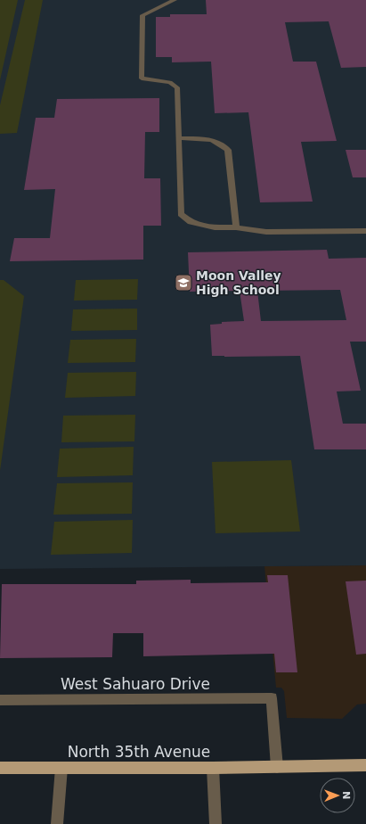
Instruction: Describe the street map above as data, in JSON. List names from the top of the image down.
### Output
{
  "streets": {
    "main road": ["North 35th Avenue"],
    "street": ["West Sahuaro Drive"]
  },
  "crossings": [
    ["West Sahuaro Drive", "North 35th Avenue"]
  ],
  "places": {
    "school or university": ["Moon Valley High School"]
  },
  "north": "right"
}
